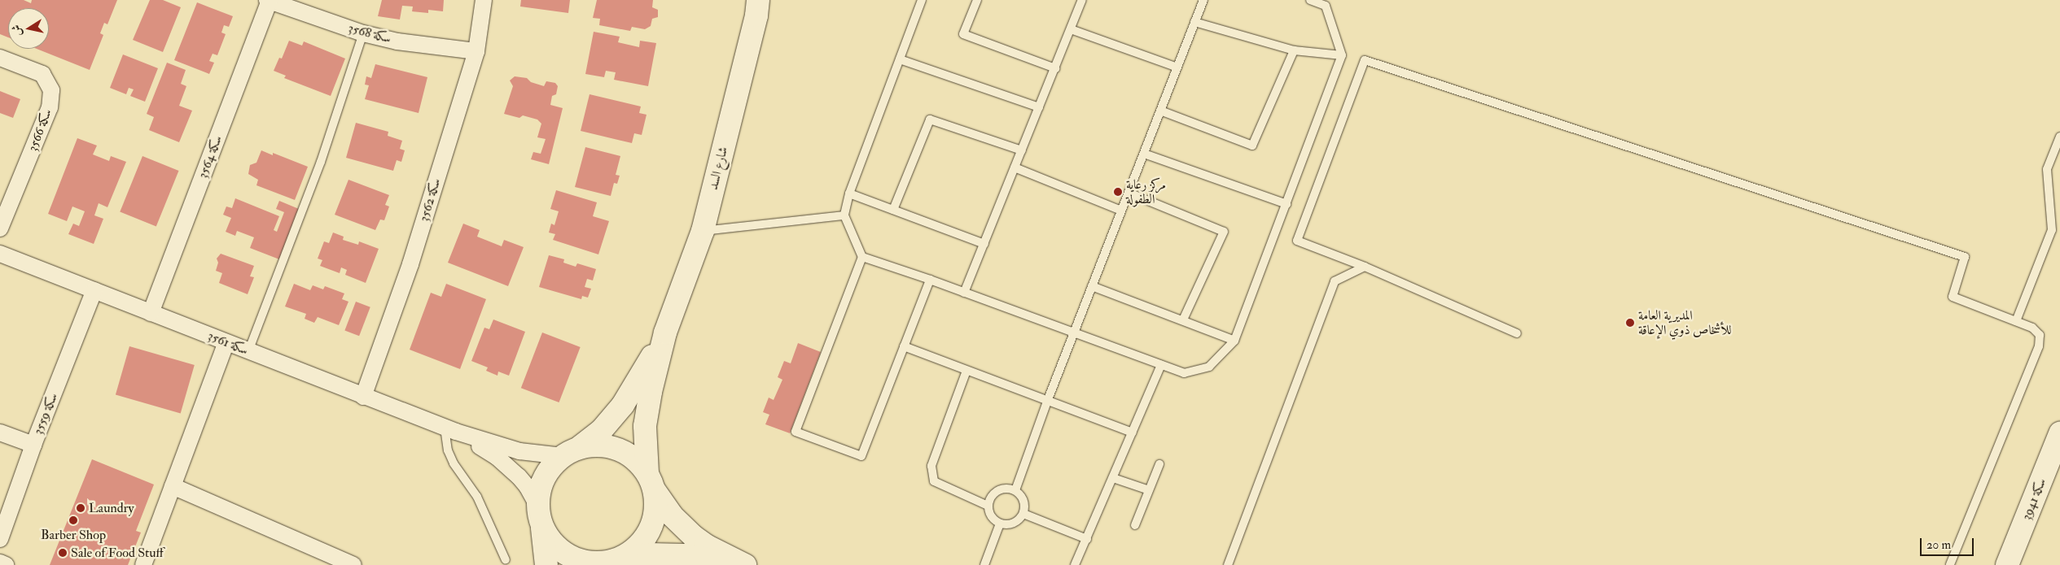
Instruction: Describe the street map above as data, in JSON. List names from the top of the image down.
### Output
{
  "streets": {
    "street": [
      "سكة 3568",
      "سكة 3566",
      "سكة 3564",
      "شارع السد",
      "سكة 3562",
      "سكة 3561",
      "سكة 3559",
      "سكة 3941"
    ]
  },
  "crossings": [
    ["سكة 3568", "سكة 3564"],
    ["سكة 3568", "سكة 3562"],
    ["سكة 3564", "سكة 3561"],
    ["شارع السد", "سكة 3561"],
    ["سكة 3562", "سكة 3561"],
    ["سكة 3561", "سكة 3559"]
  ],
  "places": [
    "مركز رعاية الطفولة",
    "المديرية العامة للأشخاص ذوي الإعاقة",
    "Laundry",
    "Barber Shop",
    "Sale of Food Stuff"
  ],
  "scale_bar": "20 m",
  "north": "left"
}
